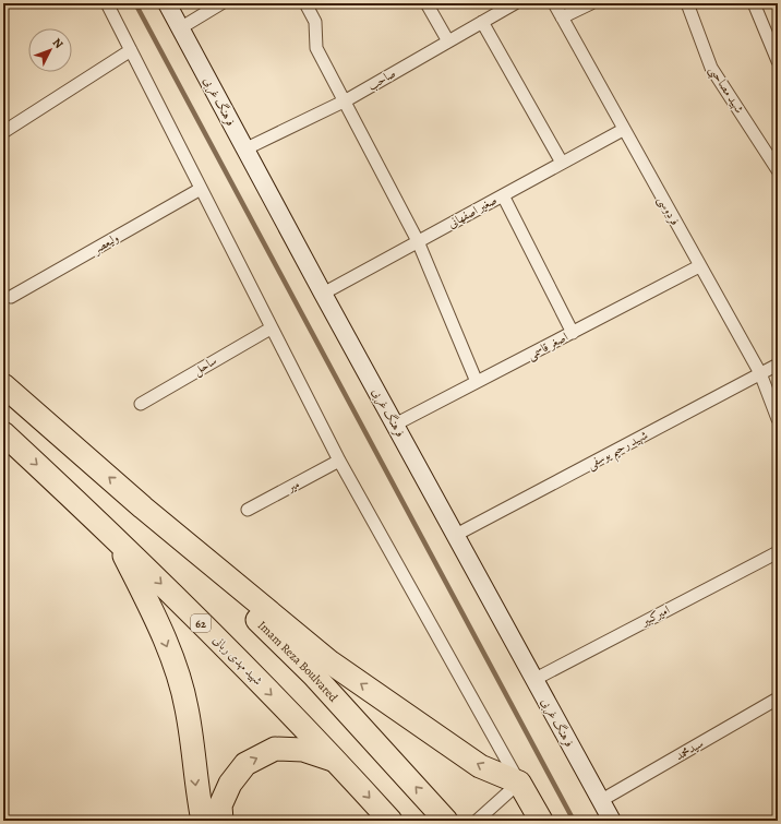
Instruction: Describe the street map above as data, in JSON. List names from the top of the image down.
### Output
{
  "streets": {
    "highway": ["62", "شهید مهدی ربانی", "Imam Reza Boulvared"],
    "street": [
      "صاحب",
      "شهید مصاحبی",
      "فرهنگ غربی",
      "فردوسی",
      "صغیر اصفهانی",
      "ولیعصر",
      "اصغر قاسمی",
      "ساحل",
      "شهید رحیم یوسفی",
      "میر",
      "امیرکبیر",
      "سیدمحمد"
    ]
  },
  "crossings": [
    ["صاحب", "فرهنگ غربی"],
    ["فرهنگ غربی", "صغیر اصفهانی"],
    ["فرهنگ غربی", "اصغر قاسمی"],
    ["فرهنگ غربی", "شهید رحیم یوسفی"],
    ["فرهنگ غربی", "امیرکبیر"],
    ["فرهنگ غربی", "سیدمحمد"],
    ["فردوسی", "صغیر اصفهانی"],
    ["فردوسی", "اصغر قاسمی"],
    ["فردوسی", "شهید رحیم یوسفی"]
  ],
  "north": "top right"
}
